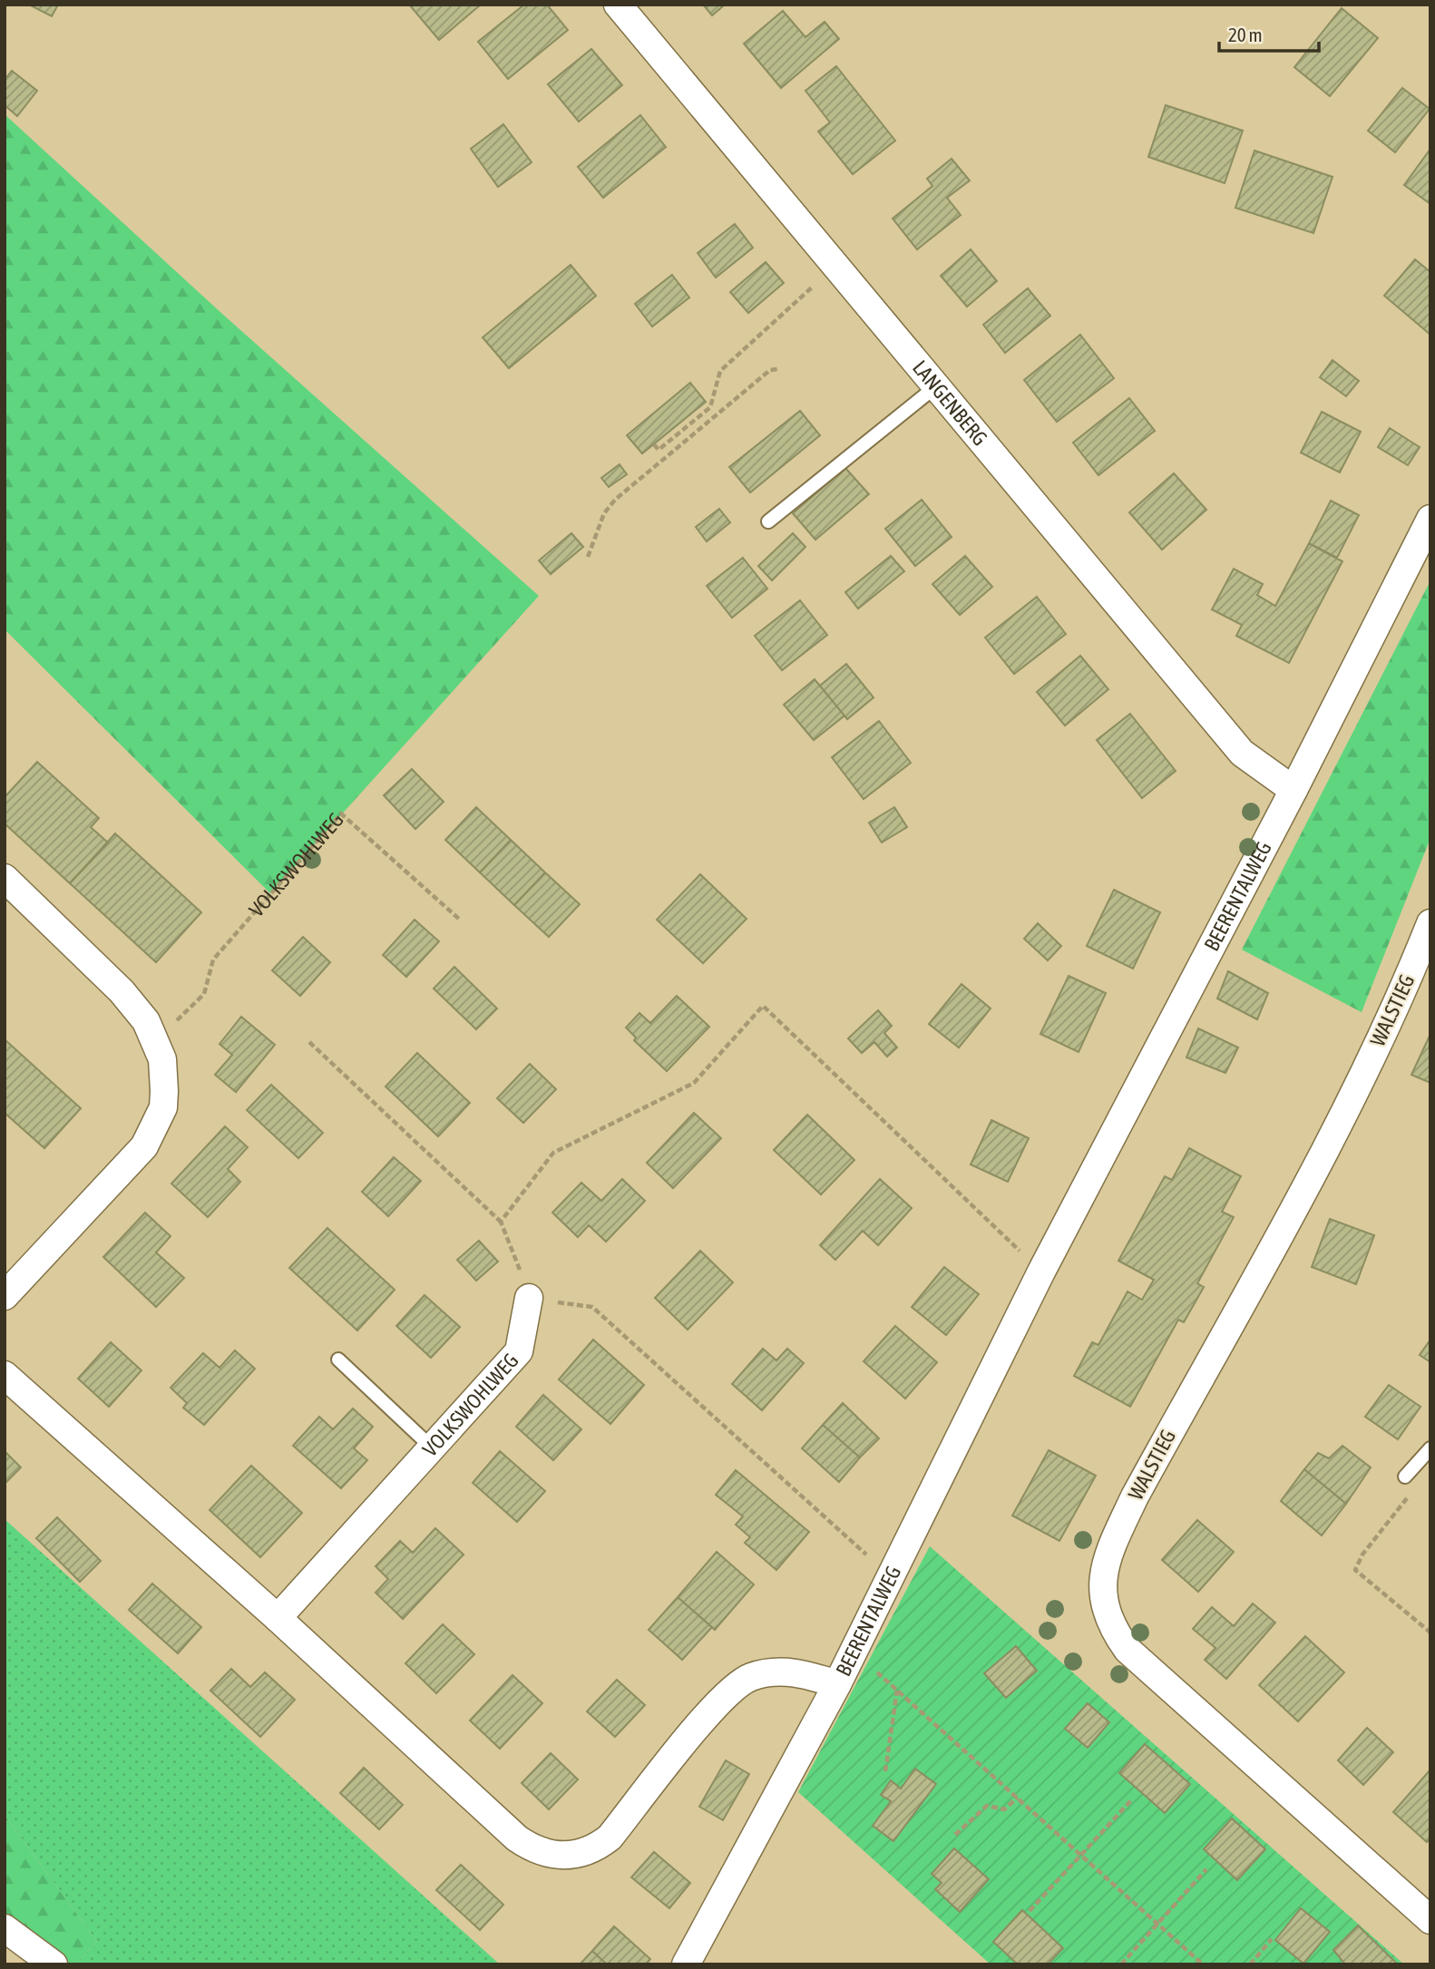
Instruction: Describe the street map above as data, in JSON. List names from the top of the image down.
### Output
{
  "streets": {
    "street": [
      "LANGENBERG",
      "VOLKSWOHLWEG",
      "BEERENTALWEG",
      "WALSTIEG"
    ]
  },
  "crossings": [
    ["LANGENBERG", "BEERENTALWEG"]
  ],
  "scale_bar": "20 m"
}
